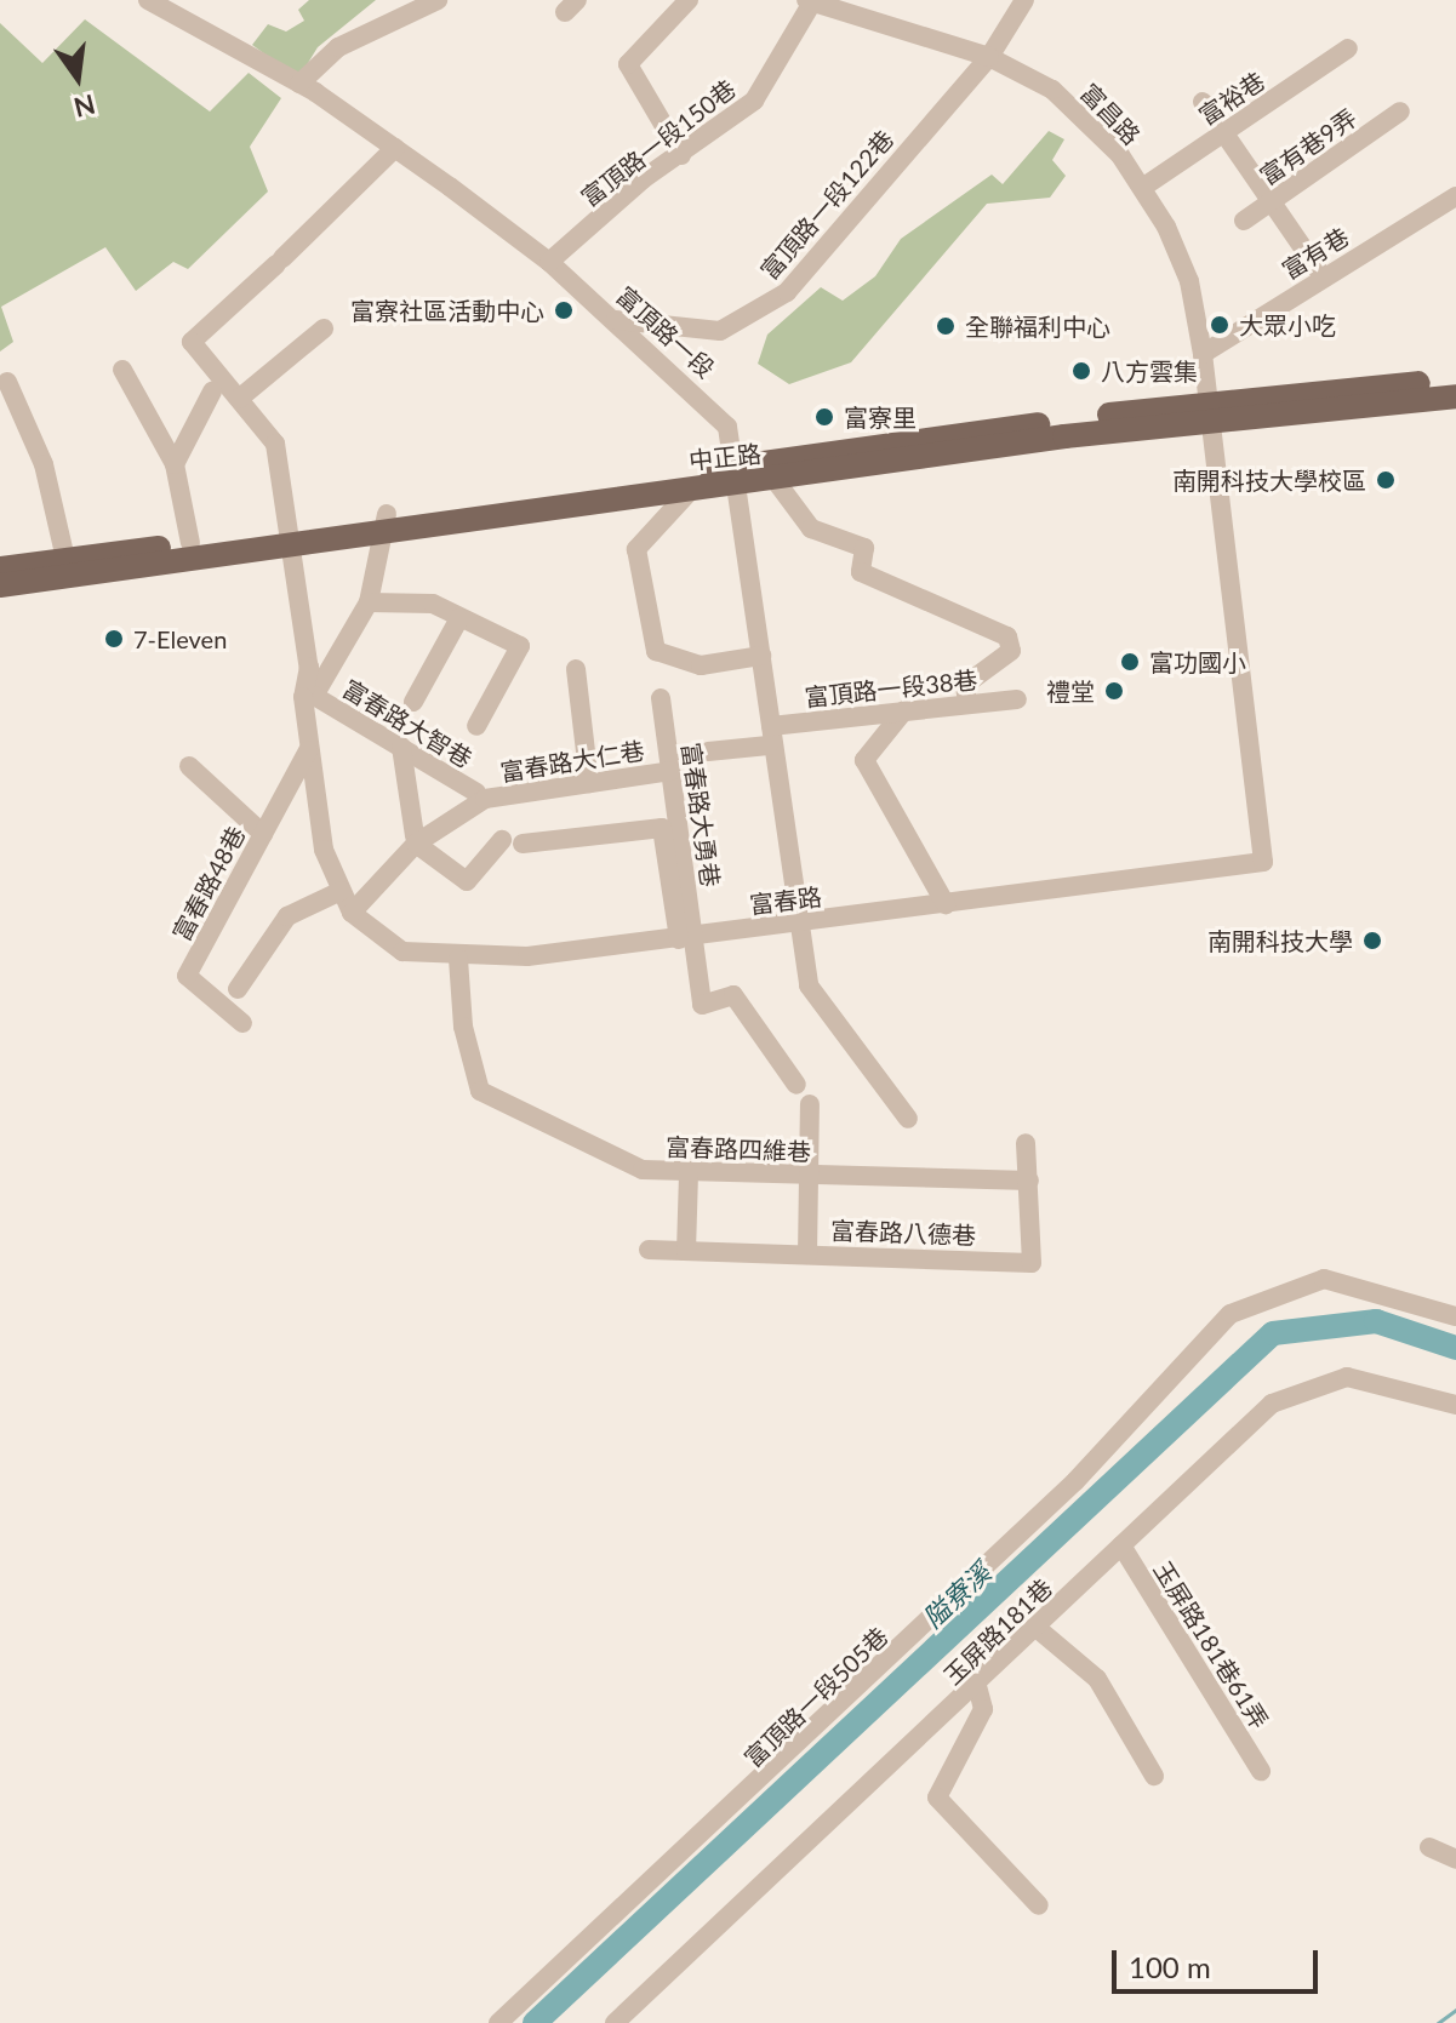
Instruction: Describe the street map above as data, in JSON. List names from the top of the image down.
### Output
{
  "streets": {
    "main road": ["中正路"],
    "street": [
      "富裕巷",
      "富昌路",
      "富頂路一段150巷",
      "富有巷9弄",
      "富頂路一段122巷",
      "富有巷",
      "富頂路一段",
      "富頂路一段38巷",
      "富春路大智巷",
      "富春路大仁巷",
      "富春路大勇巷",
      "富春路48巷",
      "富春路",
      "富春路四維巷",
      "富春路八德巷",
      "玉屏路181巷",
      "玉屏路181巷61弄",
      "富頂路一段505巷"
    ]
  },
  "crossings": [
    ["富裕巷", "富昌路"],
    ["富昌路", "富頂路一段150巷"],
    ["富昌路", "富頂路一段122巷"],
    ["富昌路", "富有巷"],
    ["富昌路", "中正路"],
    ["富昌路", "富春路"],
    ["富頂路一段150巷", "富頂路一段"],
    ["富頂路一段122巷", "富頂路一段"],
    ["富頂路一段", "中正路"],
    ["富頂路一段", "富頂路一段38巷"],
    ["富頂路一段", "富春路"],
    ["中正路", "富春路"],
    ["富春路大智巷", "富春路"],
    ["富春路大仁巷", "富春路大勇巷"],
    ["富春路大仁巷", "富春路"],
    ["富春路大勇巷", "富春路"],
    ["富春路48巷", "富春路"],
    ["富春路", "富春路四維巷"],
    ["富春路四維巷", "富春路八德巷"],
    ["玉屏路181巷", "玉屏路181巷61弄"]
  ],
  "water": ["隘寮溪"],
  "places": [
    "富寮社區活動中心",
    "大眾小吃",
    "全聯福利中心",
    "八方雲集",
    "富寮里",
    "南開科技大學校區",
    "7-Eleven",
    "富功國小",
    "禮堂",
    "南開科技大學"
  ],
  "scale_bar": "100 m",
  "north": "bottom"
}
